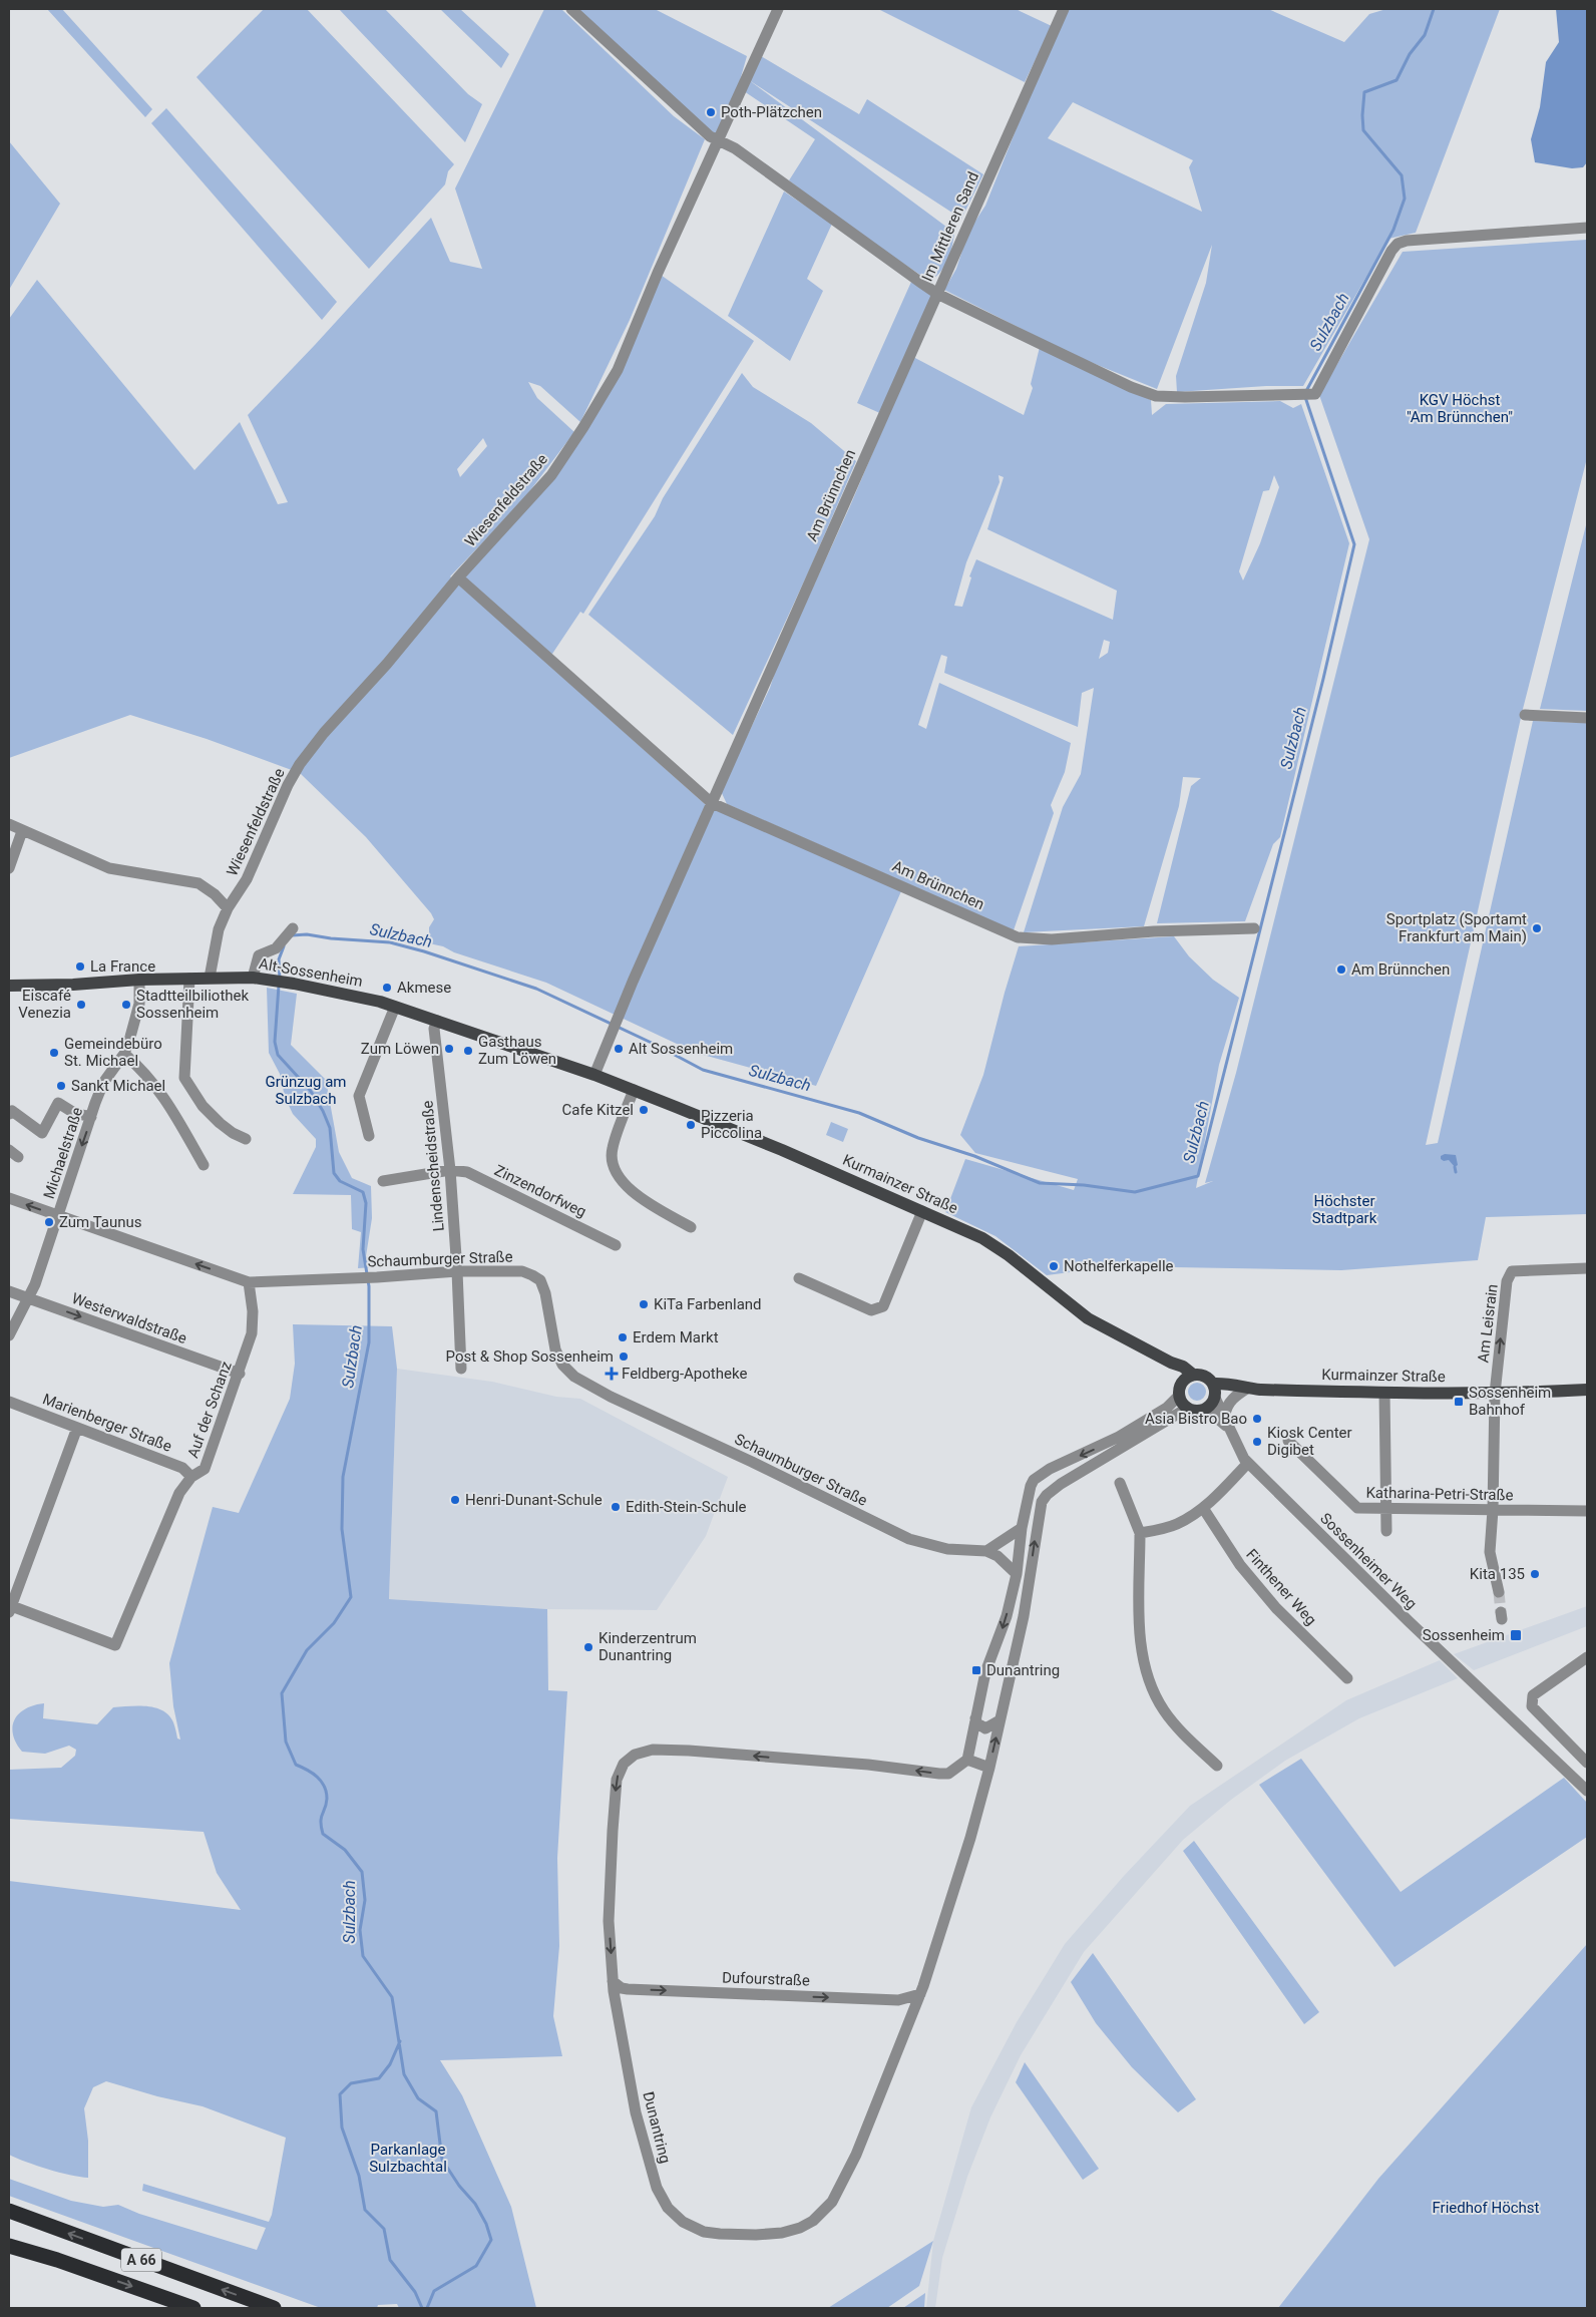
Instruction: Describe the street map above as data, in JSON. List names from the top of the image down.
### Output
{
  "streets": {
    "highway": ["A 66"],
    "main road": ["Alt-Sossenheim", "Kurmainzer Straße"],
    "street": [
      "Im Mittleren Sand",
      "Am Brünnchen",
      "Wiesenfeldstraße",
      "Michaelstraße",
      "Lindenscheidstraße",
      "Zinzendorfweg",
      "Schaumburger Straße",
      "Westerwaldstraße",
      "Am Leisrain",
      "Auf der Schanz",
      "Marienberger Straße",
      "Katharina-Petri-Straße",
      "Sossenheimer Weg",
      "Finthener Weg",
      "Dufourstraße",
      "Dunantring"
    ]
  },
  "crossings": [
    ["Im Mittleren Sand", "Am Brünnchen"],
    ["Im Mittleren Sand", "Wiesenfeldstraße"],
    ["Am Brünnchen", "Wiesenfeldstraße"],
    ["Am Brünnchen", "Alt-Sossenheim"],
    ["Am Brünnchen", "Kurmainzer Straße"],
    ["Wiesenfeldstraße", "Alt-Sossenheim"],
    ["Alt-Sossenheim", "Michaelstraße"],
    ["Alt-Sossenheim", "Lindenscheidstraße"],
    ["Alt-Sossenheim", "Kurmainzer Straße"],
    ["Michaelstraße", "Schaumburger Straße"],
    ["Michaelstraße", "Westerwaldstraße"],
    ["Lindenscheidstraße", "Zinzendorfweg"],
    ["Lindenscheidstraße", "Schaumburger Straße"],
    ["Kurmainzer Straße", "Am Leisrain"],
    ["Kurmainzer Straße", "Sossenheimer Weg"],
    ["Kurmainzer Straße", "Dunantring"],
    ["Schaumburger Straße", "Auf der Schanz"],
    ["Westerwaldstraße", "Auf der Schanz"],
    ["Auf der Schanz", "Marienberger Straße"],
    ["Sossenheimer Weg", "Dunantring"],
    ["Dufourstraße", "Dunantring"]
  ],
  "one_way": ["Westerwaldstraße", "Dufourstraße"],
  "water": ["Sulzbach"],
  "parks": [
    "KGV Höchst \"Am Brünnchen\"",
    "Grünzug am Sulzbach",
    "Höchster Stadtpark",
    "Parkanlage Sulzbachtal",
    "Friedhof Höchst"
  ],
  "places": {
    "other": [
      "Poth-Plätzchen",
      "Sportplatz (Sportamt Frankfurt am Main)",
      "La France",
      "Am Brünnchen",
      "Akmese",
      "Eiscafé Venezia",
      "Stadtteilbiliothek Sossenheim",
      "Zum Löwen",
      "Alt Sossenheim",
      "Gasthaus Zum Löwen",
      "Gemeindebüro St. Michael",
      "Sankt Michael",
      "Cafe Kitzel",
      "Pizzeria Piccolina",
      "Zum Taunus",
      "Nothelferkapelle",
      "KiTa Farbenland",
      "Erdem Markt",
      "Post & Shop Sossenheim",
      "Asia Bistro Bao",
      "Kiosk Center Digibet",
      "Henri-Dunant-Schule",
      "Edith-Stein-Schule",
      "Kita 135",
      "Kinderzentrum Dunantring"
    ],
    "health": ["Feldberg-Apotheke"],
    "transit": ["Sossenheim Bahnhof", "Sossenheim", "Dunantring"]
  }
}
